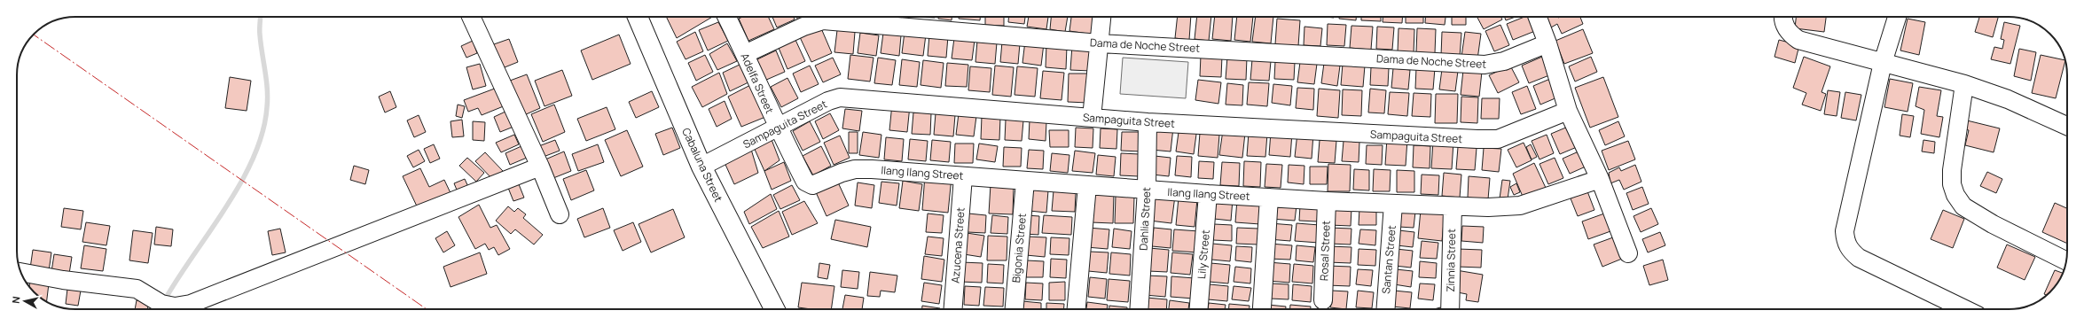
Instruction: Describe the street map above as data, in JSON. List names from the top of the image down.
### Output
{
  "streets": {
    "main road": ["Cabaluna Street"],
    "street": [
      "Dama de Noche Street",
      "Adelfa Street",
      "Sampaguita Street",
      "Ilang Ilang Street",
      "Dahlia Street",
      "Azucena Street",
      "Bigonia Street",
      "Rosal Street",
      "Lily Street",
      "Santan Street",
      "Zinnia Street"
    ]
  },
  "crossings": [
    ["Dama de Noche Street", "Adelfa Street"],
    ["Adelfa Street", "Sampaguita Street"],
    ["Adelfa Street", "Ilang Ilang Street"],
    ["Sampaguita Street", "Cabaluna Street"],
    ["Sampaguita Street", "Dahlia Street"],
    ["Ilang Ilang Street", "Dahlia Street"],
    ["Ilang Ilang Street", "Azucena Street"],
    ["Ilang Ilang Street", "Bigonia Street"],
    ["Ilang Ilang Street", "Rosal Street"],
    ["Ilang Ilang Street", "Lily Street"],
    ["Ilang Ilang Street", "Santan Street"],
    ["Ilang Ilang Street", "Zinnia Street"]
  ],
  "north": "left"
}
